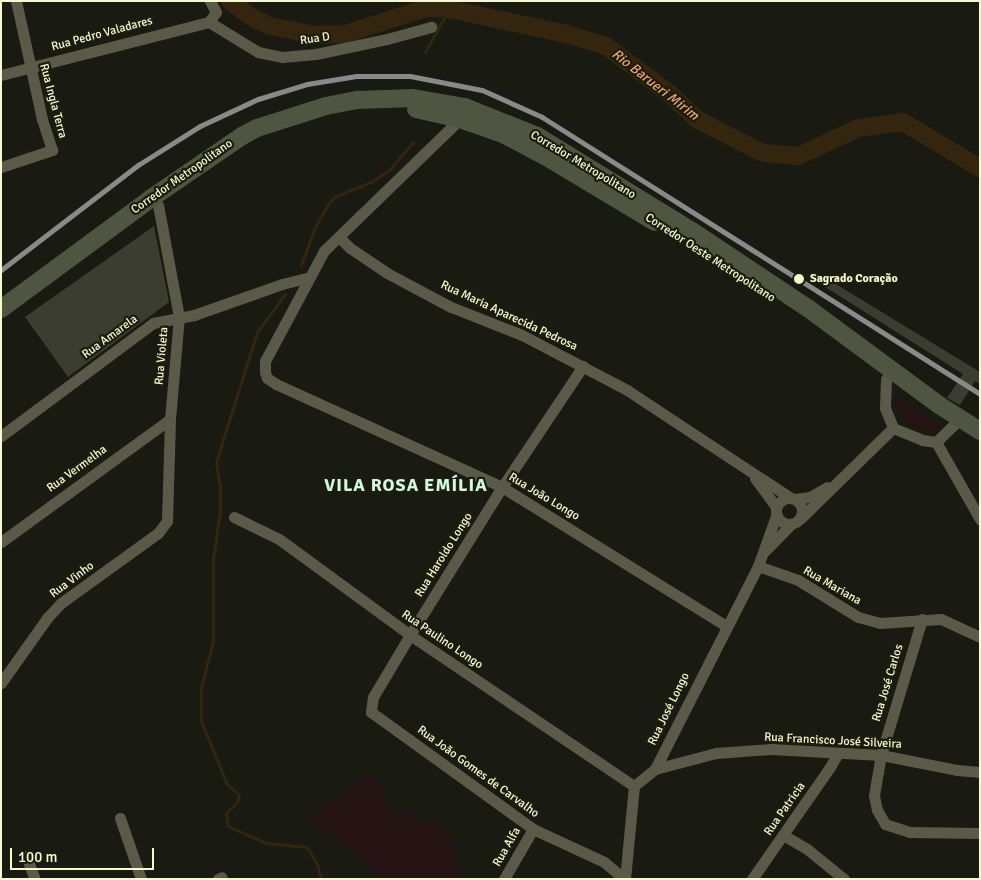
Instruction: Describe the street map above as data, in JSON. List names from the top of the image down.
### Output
{
  "streets": {
    "main road": ["Corredor Metropolitano", "Corredor Oeste Metropolitano"],
    "street": [
      "Rua Pedro Valadares",
      "Rua D",
      "Rua Ingla Terra",
      "Rua Maria Aparecida Pedrosa",
      "Rua Amarela",
      "Rua Violeta",
      "Rua Vermelha",
      "Rua João Longo",
      "Rua Haroldo Longo",
      "Rua Vinho",
      "Rua Mariana",
      "Rua Paulino Longo",
      "Rua José Carlos",
      "Rua José Longo",
      "Rua Francisco José Silveira",
      "Rua João Gomes de Carvalho",
      "Rua Patricia",
      "Rua Alfa"
    ]
  },
  "crossings": [
    ["Rua Pedro Valadares", "Rua D"],
    ["Rua Pedro Valadares", "Rua Ingla Terra"],
    ["Corredor Metropolitano", "Corredor Oeste Metropolitano"],
    ["Corredor Oeste Metropolitano", "Rua Violeta"],
    ["Rua Maria Aparecida Pedrosa", "Rua Haroldo Longo"],
    ["Rua Maria Aparecida Pedrosa", "Rua José Longo"],
    ["Rua Amarela", "Rua Violeta"],
    ["Rua Amarela", "Rua João Longo"],
    ["Rua Violeta", "Rua Vermelha"],
    ["Rua Violeta", "Rua Vinho"],
    ["Rua João Longo", "Rua Haroldo Longo"],
    ["Rua João Longo", "Rua José Longo"],
    ["Rua Haroldo Longo", "Rua Paulino Longo"],
    ["Rua Haroldo Longo", "Rua João Gomes de Carvalho"],
    ["Rua Mariana", "Rua José Carlos"],
    ["Rua Mariana", "Rua José Longo"],
    ["Rua Paulino Longo", "Rua José Longo"],
    ["Rua José Carlos", "Rua Francisco José Silveira"],
    ["Rua José Longo", "Rua Francisco José Silveira"],
    ["Rua Francisco José Silveira", "Rua Patricia"],
    ["Rua João Gomes de Carvalho", "Rua Alfa"]
  ],
  "districts": ["VILA ROSA EMÍLIA"],
  "water": ["Rio Barueri Mirim"],
  "places": ["Sagrado Coração"],
  "scale_bar": "100 m"
}
